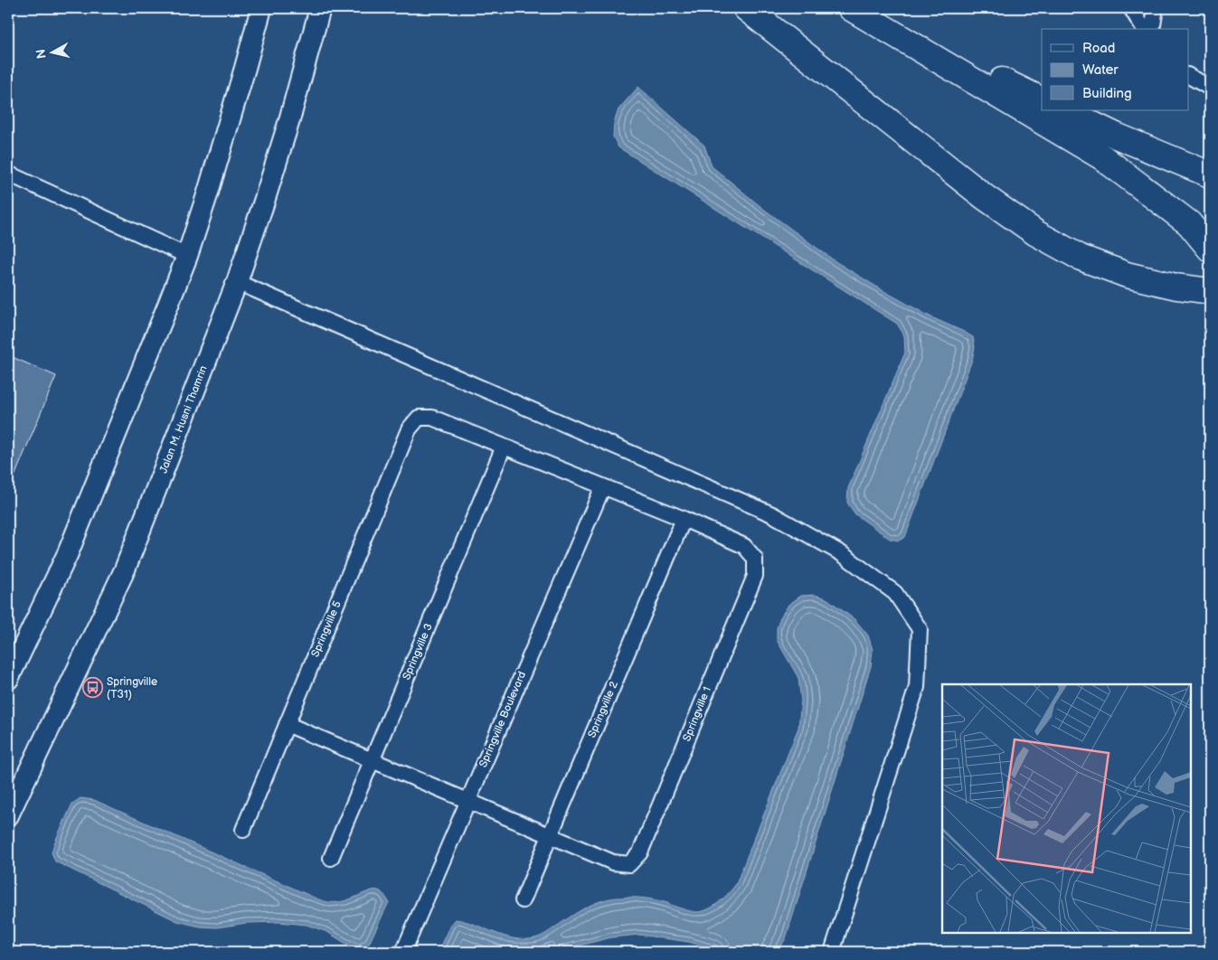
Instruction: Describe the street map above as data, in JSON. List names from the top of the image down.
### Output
{
  "streets": {
    "main road": ["Jalan M. Husni Thamrin"],
    "street": [
      "Springville 5",
      "Springville 3",
      "Springville 2",
      "Springville 1",
      "Springville Boulevard"
    ]
  },
  "crossings": [
    ["Springville 5", "Springville 3"],
    ["Springville 2", "Springville 1"]
  ],
  "places": {
    "bus stop": ["Springville (T31)"]
  },
  "legend": ["Road", "Water", "Building"],
  "north": "left"
}
